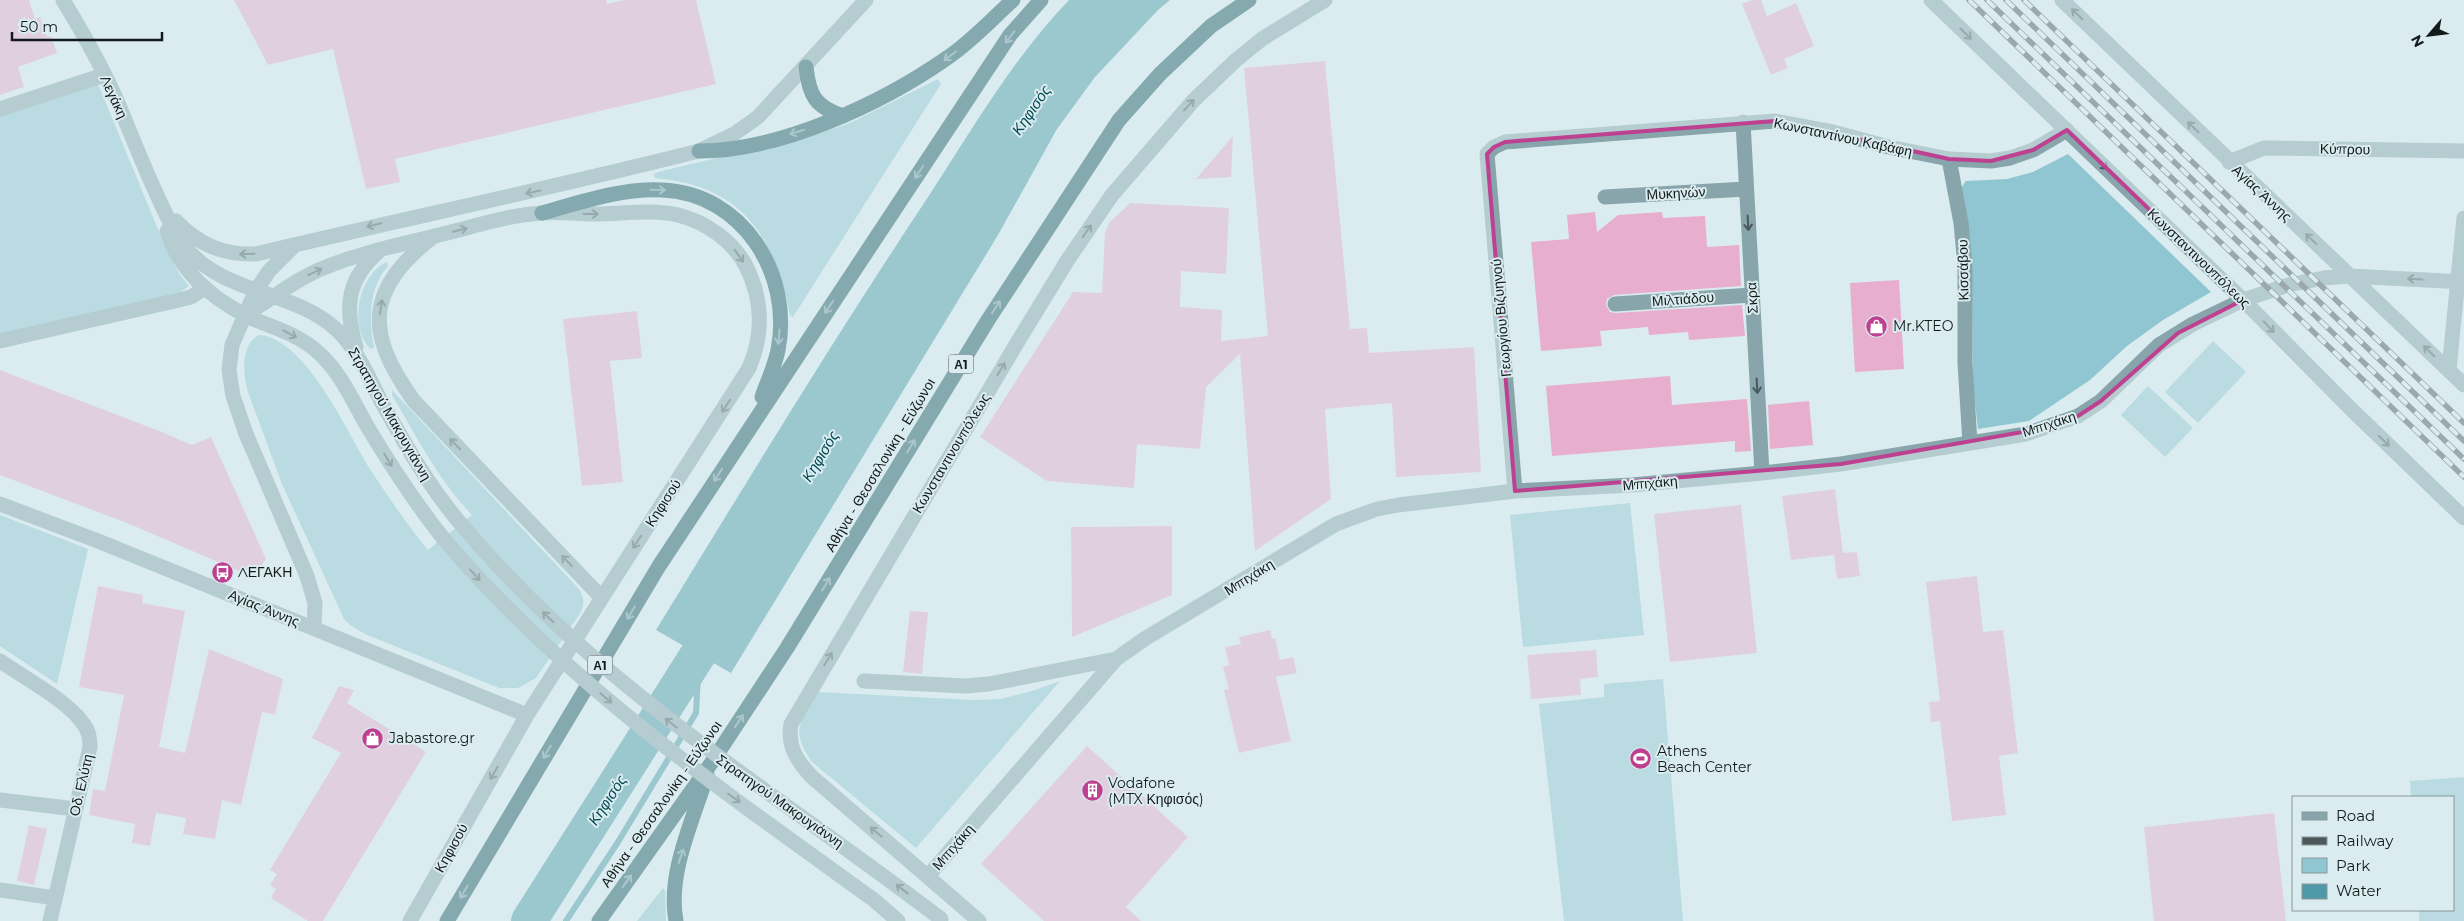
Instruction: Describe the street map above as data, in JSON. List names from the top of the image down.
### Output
{
  "streets": {
    "highway": ["Α1", "Αθήνα - Θεσσαλονίκη - Εύζωνοι"],
    "street": [
      "Λεγάκη",
      "Κωνσταντίνου Καβάφη",
      "Κύπρου",
      "Μυκηνών",
      "Αγίας Άννης",
      "Κωνσταντινουπόλεως",
      "Κισσάβου",
      "Σκρα",
      "Μιλτιάδου",
      "Γεωργίου Βιζυηνού",
      "Στρατηγού Μακρυγιάννη",
      "Μπιχάκη",
      "Κηφισού",
      "Οδ. Ελύτη"
    ]
  },
  "crossings": [
    ["Λεγάκη", "Στρατηγού Μακρυγιάννη"],
    ["Κωνσταντίνου Καβάφη", "Κωνσταντινουπόλεως"],
    ["Κωνσταντίνου Καβάφη", "Κισσάβου"],
    ["Κωνσταντίνου Καβάφη", "Σκρα"],
    ["Κωνσταντίνου Καβάφη", "Γεωργίου Βιζυηνού"],
    ["Κύπρου", "Αγίας Άννης"],
    ["Μυκηνών", "Σκρα"],
    ["Αγίας Άννης", "Μπιχάκη"],
    ["Αγίας Άννης", "Κηφισού"],
    ["Κωνσταντινουπόλεως", "Μπιχάκη"],
    ["Κισσάβου", "Μπιχάκη"],
    ["Σκρα", "Μιλτιάδου"],
    ["Σκρα", "Μπιχάκη"],
    ["Γεωργίου Βιζυηνού", "Μπιχάκη"],
    ["Στρατηγού Μακρυγιάννη", "Κηφισού"]
  ],
  "one_way": ["Αγίας Άννης", "Σκρα", "Αθήνα - Θεσσαλονίκη - Εύζωνοι"],
  "water": ["Κηφισός"],
  "places": {
    "shop": ["Mr.KTEO", "Jabastore.gr"],
    "bus stop": ["ΛΕΓΑΚΗ"],
    "sports": ["Athens Beach Center"],
    "building": ["Vodafone (MTX Κηφισός)"]
  },
  "legend": [
    "Road",
    "Railway",
    "Park",
    "Water"
  ],
  "scale_bar": "50 m",
  "north": "bottom left"
}
